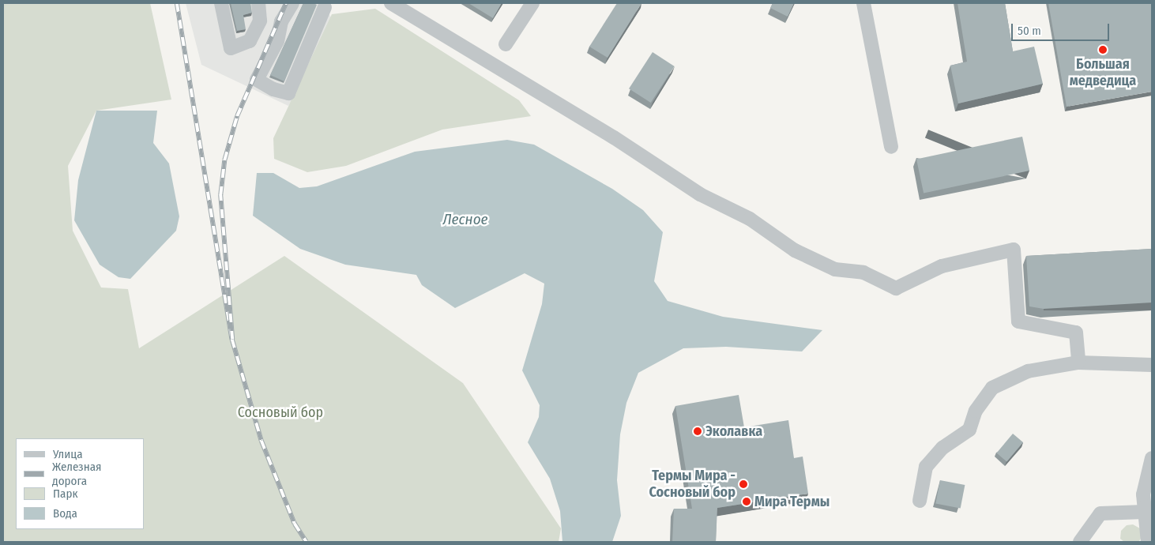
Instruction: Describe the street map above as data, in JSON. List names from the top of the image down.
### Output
{
  "water": ["Лесное"],
  "parks": ["Сосновый бор"],
  "places": [
    "Большая медведица",
    "Эколавка",
    "Термы Мира - Сосновый бор",
    "Мира Термы"
  ],
  "legend": [
    "Улица",
    "Железная дорога",
    "Парк",
    "Вода"
  ],
  "scale_bar": "50 m"
}
